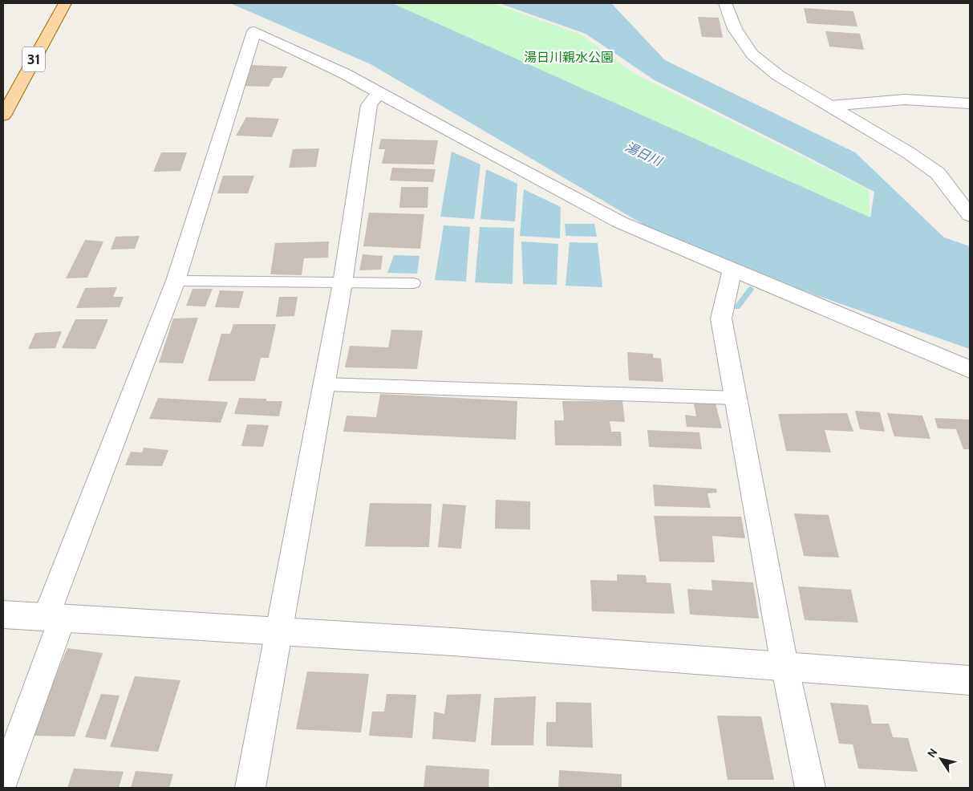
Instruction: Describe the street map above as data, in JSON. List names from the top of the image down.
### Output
{
  "streets": {
    "main road": ["31"]
  },
  "water": ["湯日川"],
  "parks": ["湯日川親水公園"],
  "north": "top left"
}
